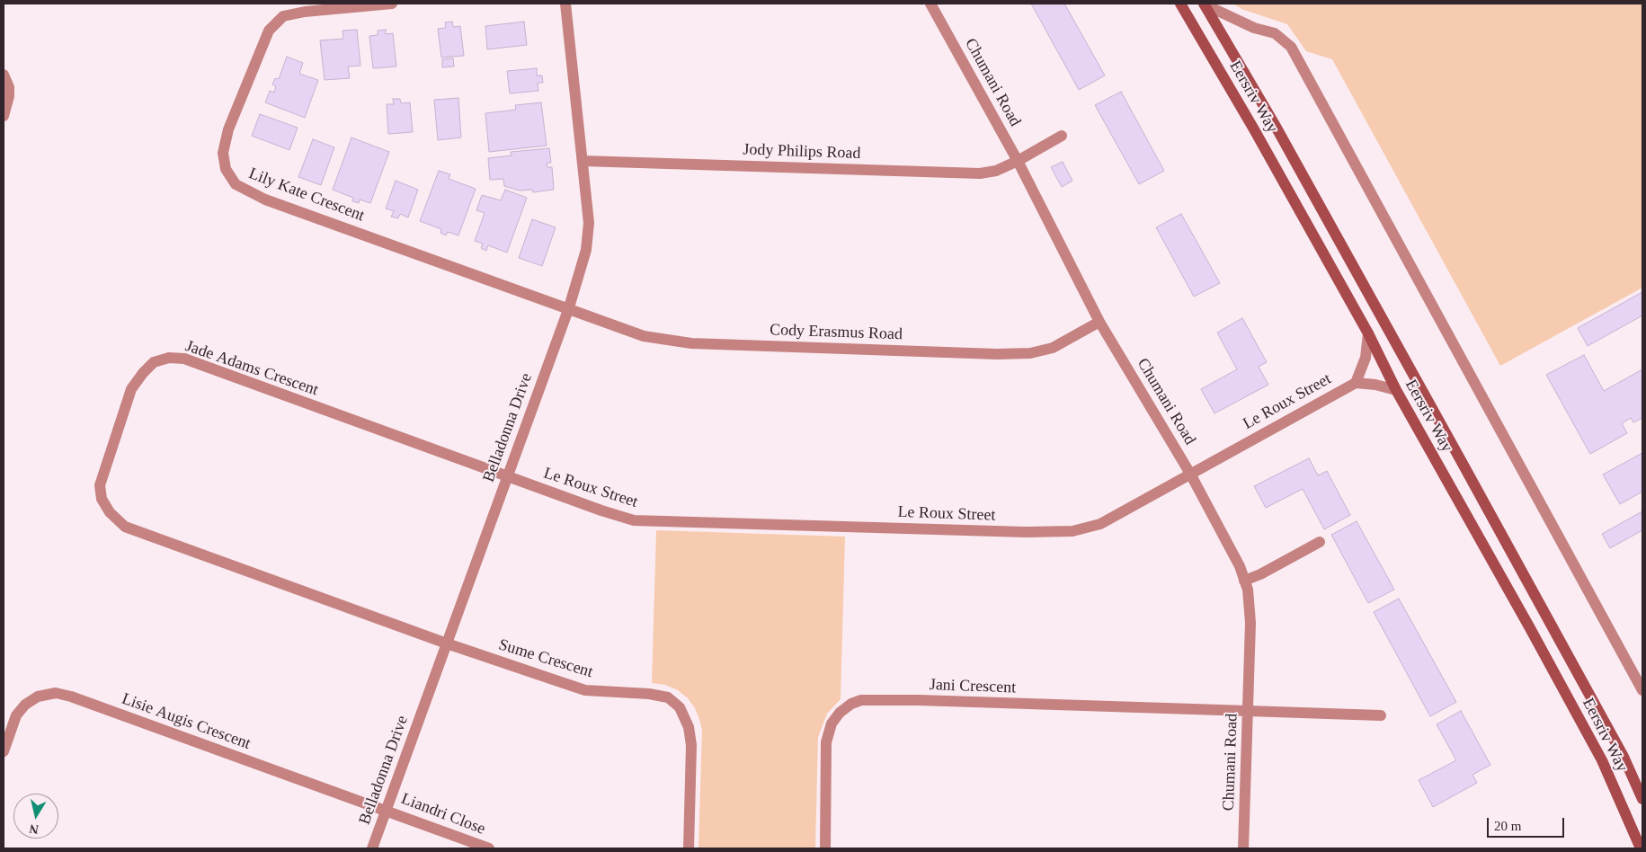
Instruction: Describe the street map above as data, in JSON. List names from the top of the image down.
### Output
{
  "streets": {
    "main road": ["Eersriv Way"],
    "street": [
      "Chumani Road",
      "Jody Philips Road",
      "Lily Kate Crescent",
      "Cody Erasmus Road",
      "Jade Adams Crescent",
      "Le Roux Street",
      "Belladonna Drive",
      "Sume Crescent",
      "Jani Crescent",
      "Lisie Augis Crescent",
      "Liandri Close"
    ]
  },
  "crossings": [
    ["Chumani Road", "Jody Philips Road"],
    ["Chumani Road", "Cody Erasmus Road"],
    ["Chumani Road", "Le Roux Street"],
    ["Chumani Road", "Jani Crescent"],
    ["Eersriv Way", "Le Roux Street"],
    ["Jody Philips Road", "Belladonna Drive"],
    ["Lily Kate Crescent", "Cody Erasmus Road"],
    ["Lily Kate Crescent", "Belladonna Drive"],
    ["Cody Erasmus Road", "Belladonna Drive"],
    ["Jade Adams Crescent", "Le Roux Street"],
    ["Jade Adams Crescent", "Belladonna Drive"],
    ["Jade Adams Crescent", "Sume Crescent"],
    ["Le Roux Street", "Belladonna Drive"],
    ["Belladonna Drive", "Sume Crescent"],
    ["Belladonna Drive", "Lisie Augis Crescent"],
    ["Belladonna Drive", "Liandri Close"],
    ["Lisie Augis Crescent", "Liandri Close"]
  ],
  "scale_bar": "20 m",
  "north": "bottom"
}
